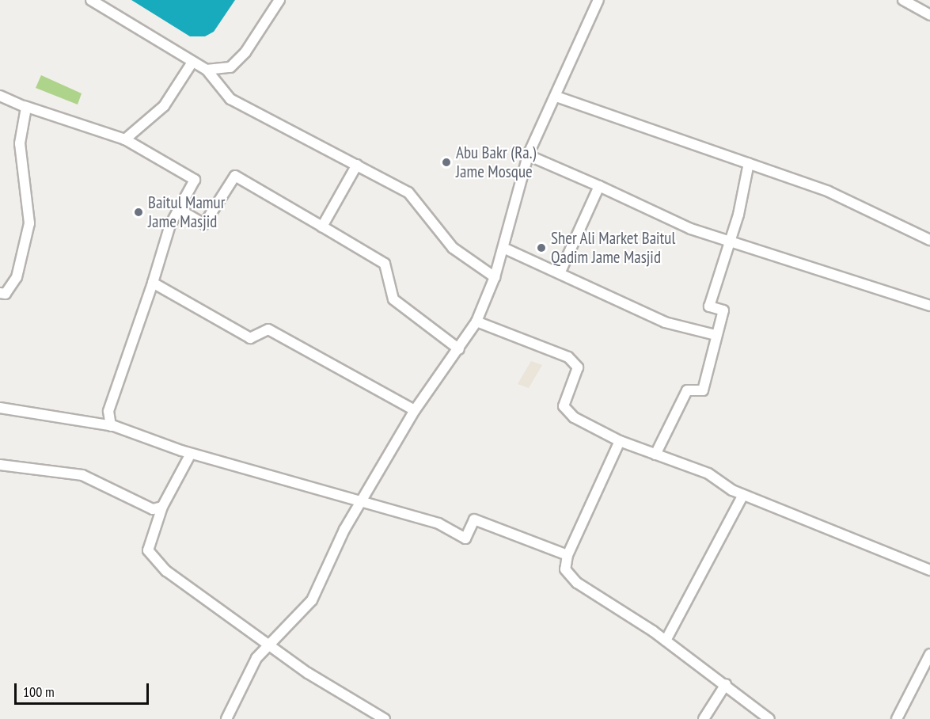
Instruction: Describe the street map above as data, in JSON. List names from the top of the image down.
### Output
{
  "places": ["Abu Bakr (Ra.) Jame Mosque", "Baitul Mamur Jame Masjid", "Sher Ali Market Baitul Qadim Jame Masjid"],
  "scale_bar": "100 m"
}
